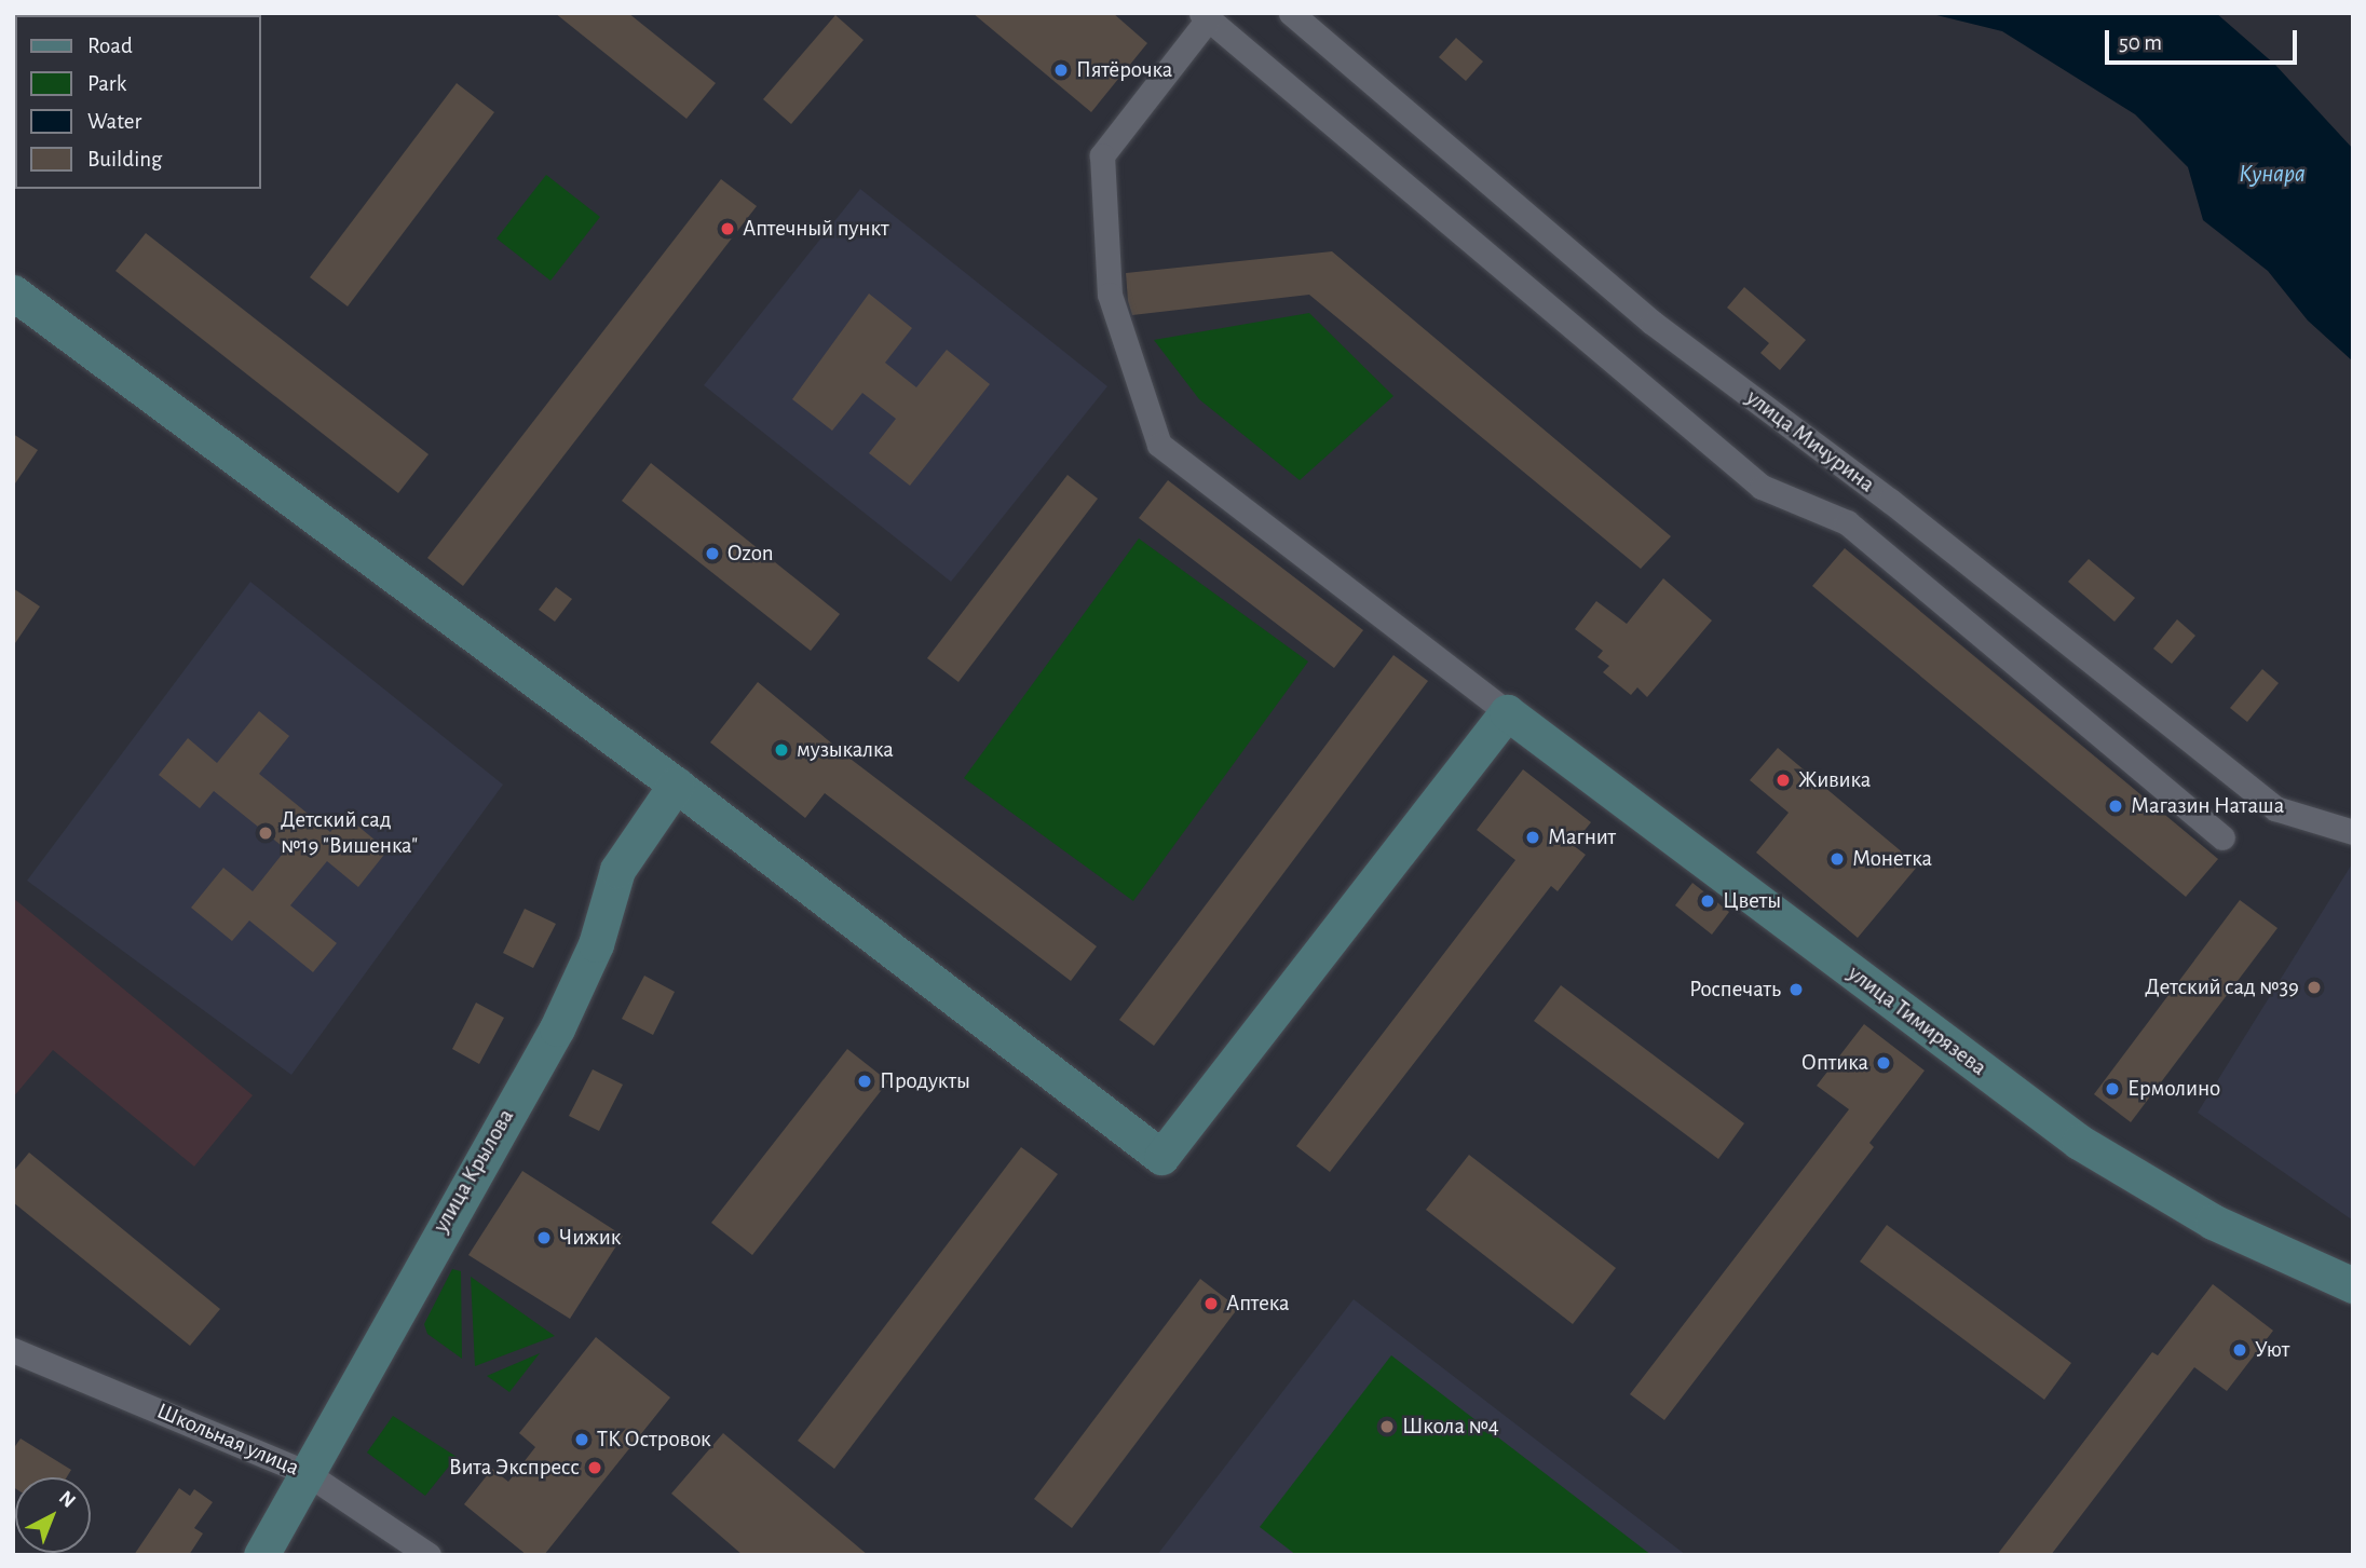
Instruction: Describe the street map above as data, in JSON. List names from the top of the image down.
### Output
{
  "streets": {
    "street": [
      "улица Мичурина",
      "улица Тимирязева",
      "улица Крылова",
      "Школьная улица"
    ]
  },
  "crossings": [
    ["улица Крылова", "Школьная улица"]
  ],
  "water": ["Кунара"],
  "places": [
    "Пятёрочка",
    "Аптечный пункт",
    "Ozon",
    "музыкалка",
    "Живика",
    "Магазин Наташа",
    "Детский сад №19 \"Вишенка\"",
    "Магнит",
    "Монетка",
    "Цветы",
    "Детский сад №39",
    "Роспечать",
    "Оптика",
    "Продукты",
    "Ермолино",
    "Чижик",
    "Аптека",
    "Уют",
    "Школа №4",
    "ТК Островок",
    "Вита Экспресс"
  ],
  "legend": [
    "Road",
    "Park",
    "Water",
    "Building"
  ],
  "scale_bar": "50 m",
  "north": "top right"
}
